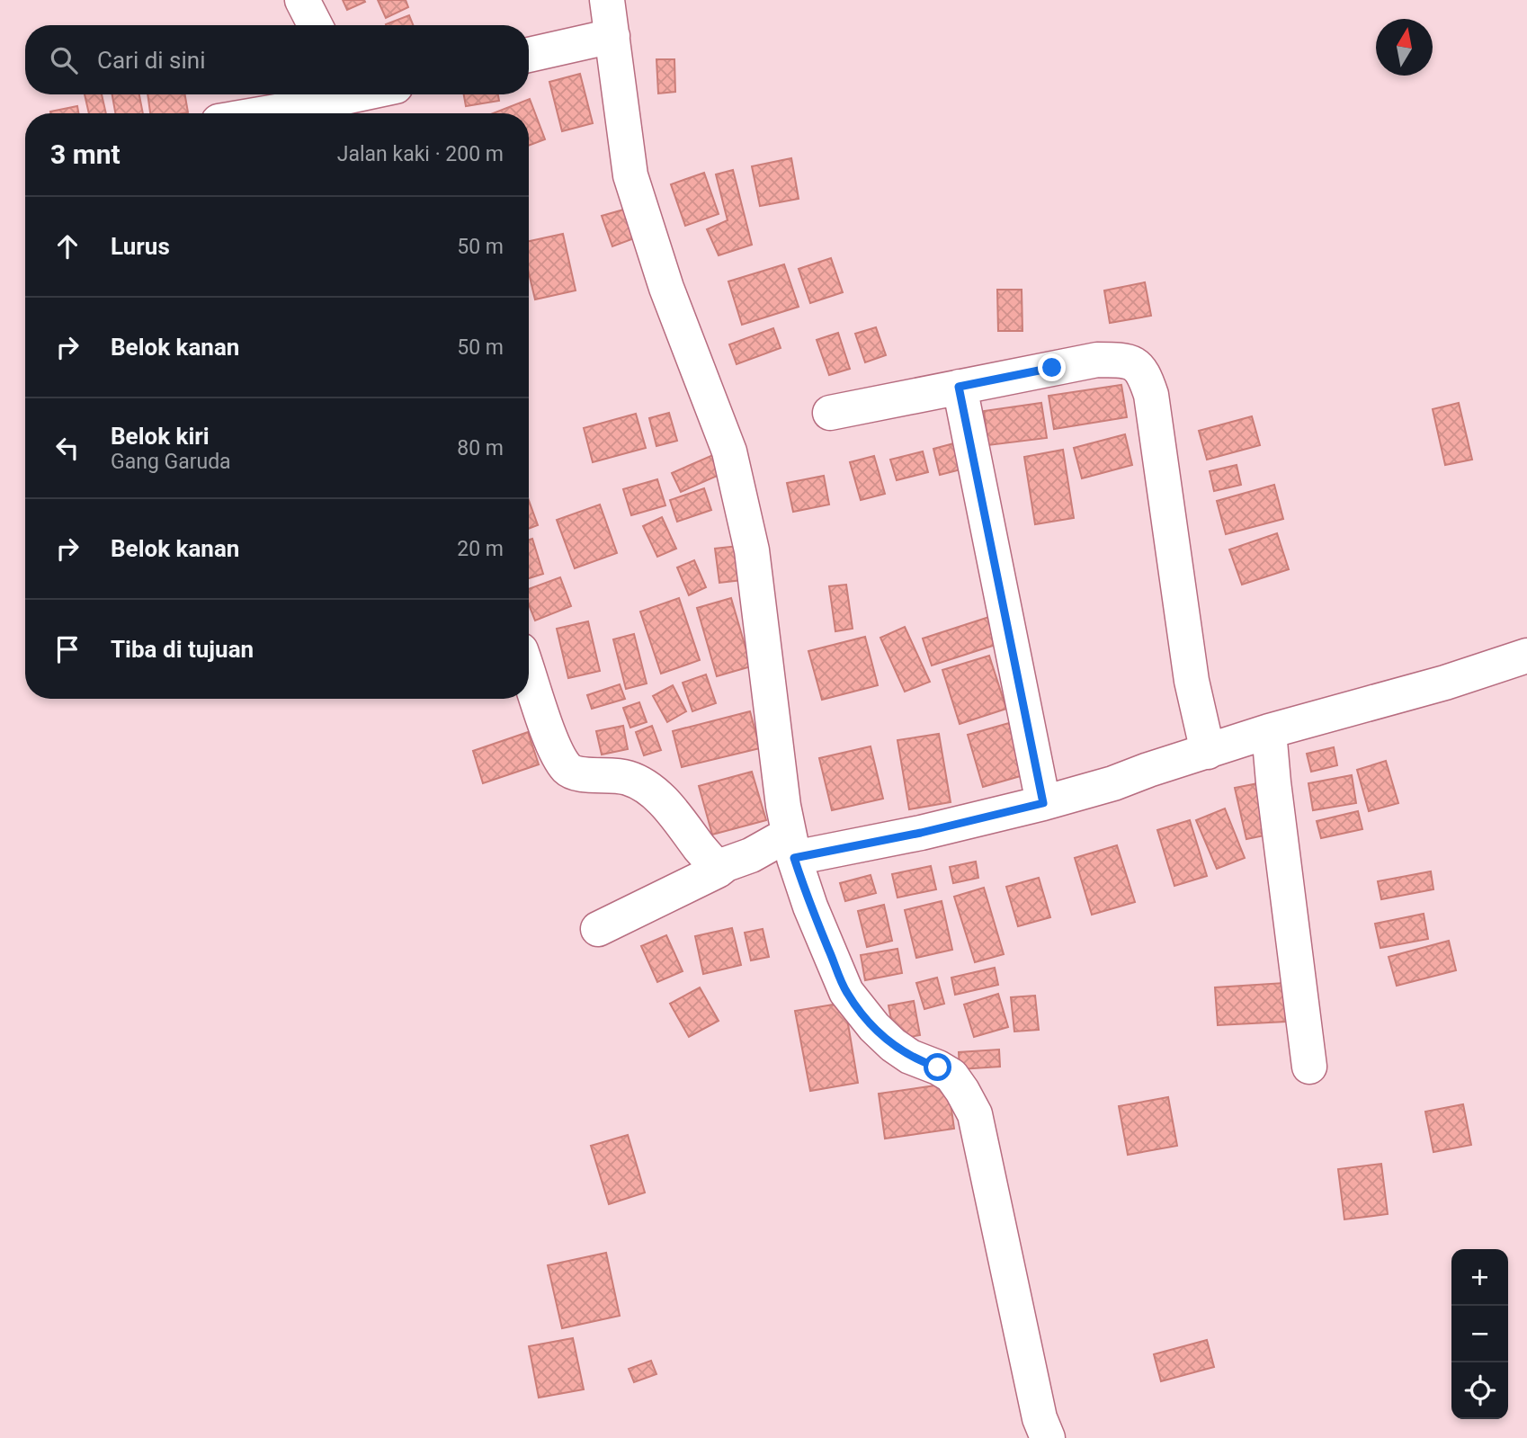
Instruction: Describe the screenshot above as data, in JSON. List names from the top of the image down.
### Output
{
  "north": "top",
  "page": {
    "search": "Cari di sini",
    "heading": ["3 mnt", "Jalan kaki · 200 m"],
    "list": [
      ["Lurus", "50 m"],
      ["Belok kanan", "50 m"],
      ["Belok kiri", "Gang Garuda", "80 m"],
      ["Belok kanan", "20 m"],
      "Tiba di tujuan"
    ],
    "map_buttons": ["+", "−"]
  }
}
